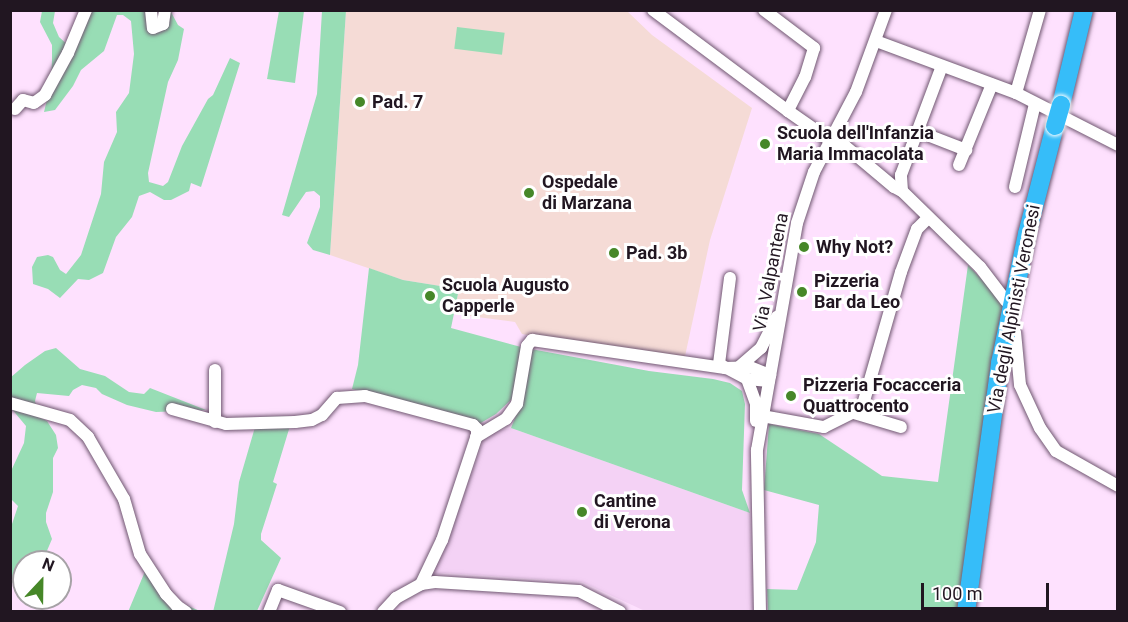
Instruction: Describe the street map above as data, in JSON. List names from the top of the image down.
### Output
{
  "streets": {
    "highway": ["Via degli Alpinisti Veronesi"],
    "street": ["Via Valpantena"]
  },
  "places": [
    "Pad. 7",
    "Scuola dell'Infanzia Maria Immacolata",
    "Ospedale di Marzana",
    "Why Not?",
    "Pad. 3b",
    "Pizzeria Bar da Leo",
    "Scuola Augusto Capperle",
    "Pizzeria Focacceria Quattrocento",
    "Cantine di Verona"
  ],
  "scale_bar": "100 m",
  "north": "top"
}
